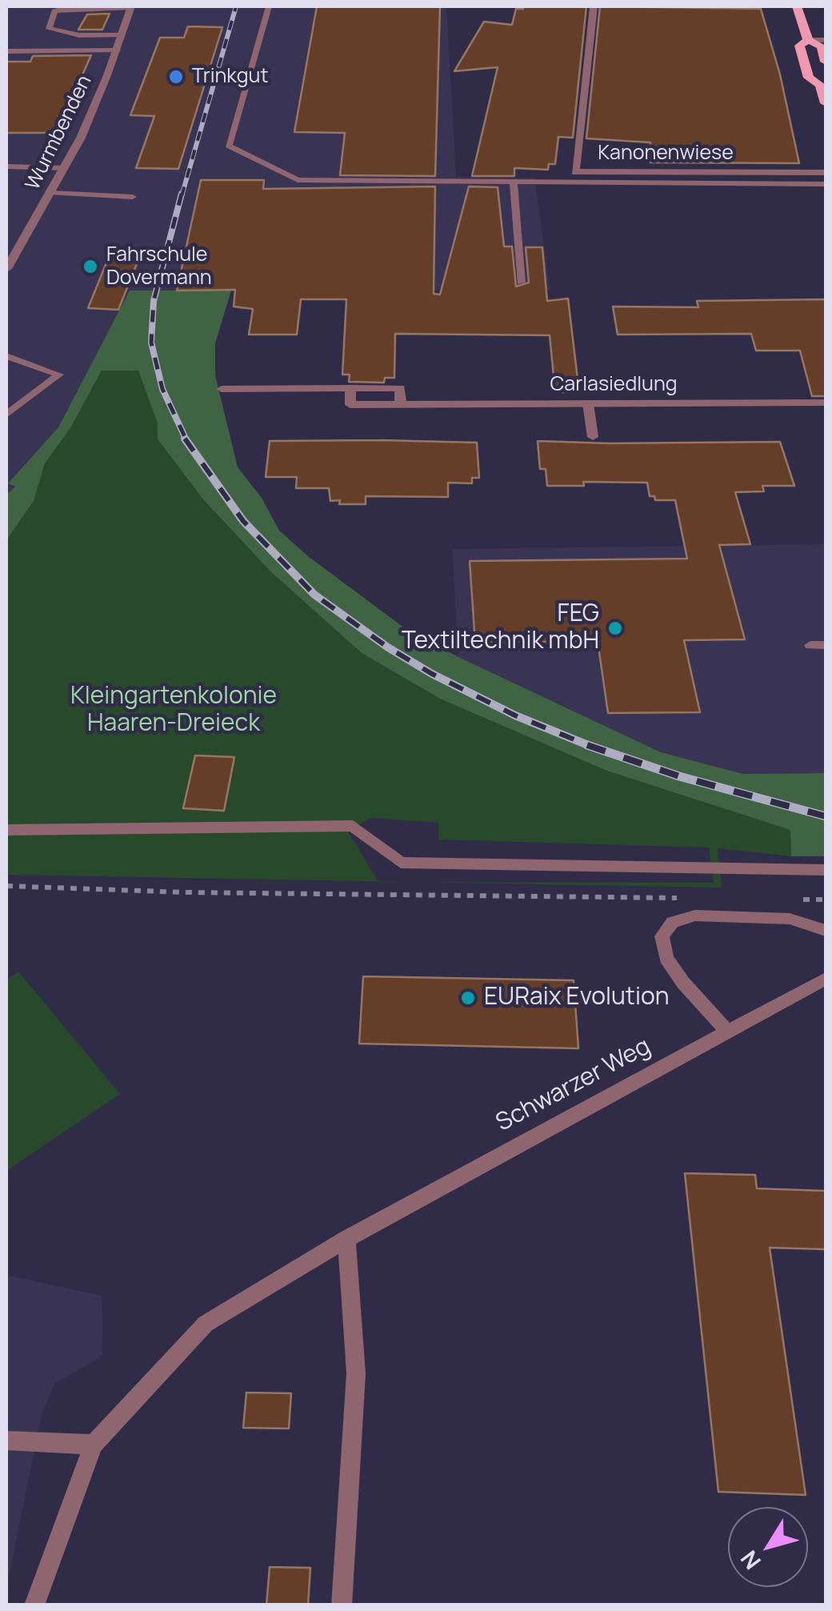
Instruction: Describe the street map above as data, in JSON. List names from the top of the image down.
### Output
{
  "streets": {
    "street": ["Wurmbenden", "Kanonenwiese", "Carlasiedlung"],
    "lane": ["Schwarzer Weg"]
  },
  "parks": ["Kleingartenkolonie Haaren-Dreieck"],
  "places": [
    "Trinkgut",
    "Fahrschule Dovermann",
    "FEG Textiltechnik mbH",
    "EURaix Evolution"
  ],
  "north": "bottom left"
}
